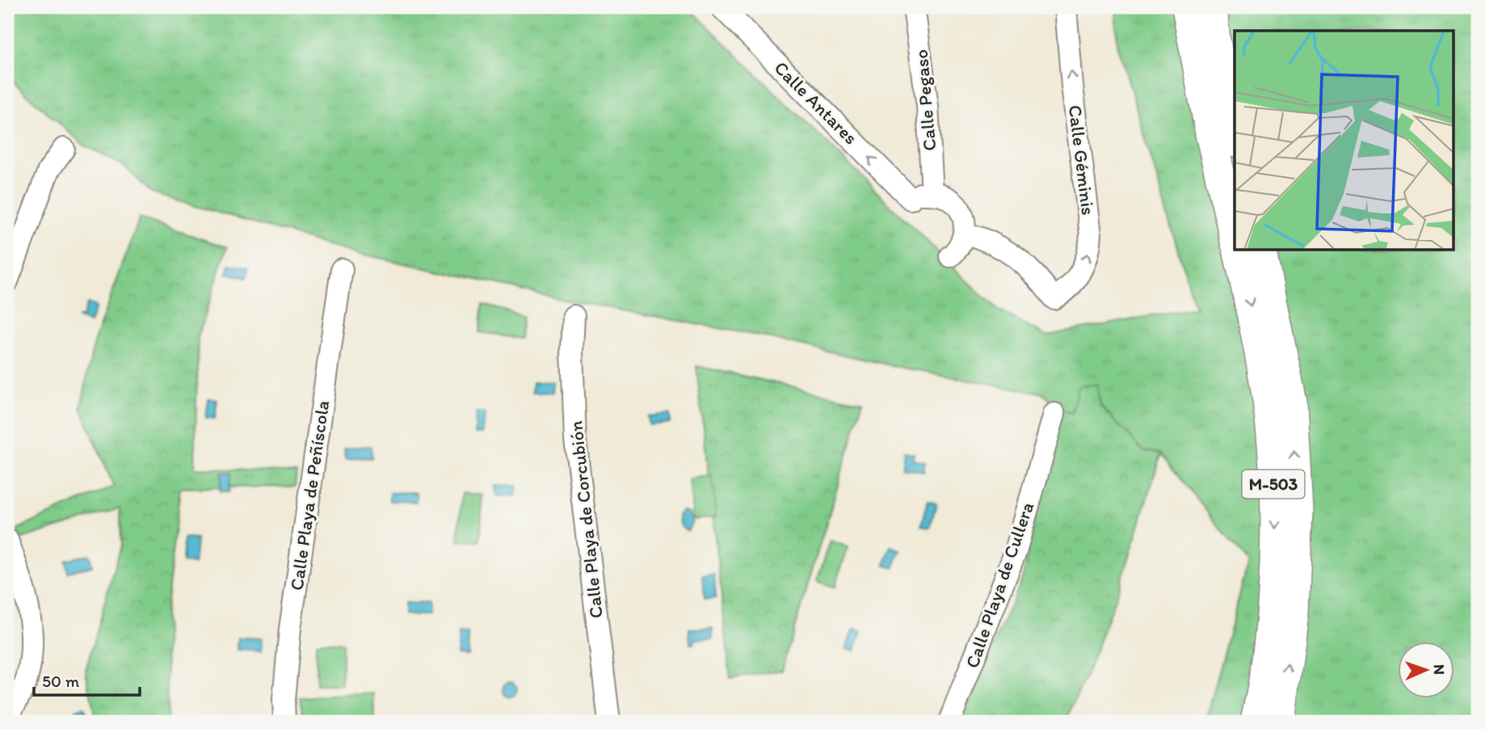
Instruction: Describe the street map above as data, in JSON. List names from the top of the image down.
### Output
{
  "streets": {
    "highway": ["M-503"],
    "street": [
      "Calle Pegaso",
      "Calle Antares",
      "Calle Géminis",
      "Calle Playa de Peñíscola",
      "Calle Playa de Corcubión",
      "Calle Playa de Cullera"
    ]
  },
  "crossings": [
    ["Calle Pegaso", "Calle Antares"]
  ],
  "one_way": ["Calle Antares"],
  "scale_bar": "50 m",
  "north": "right"
}
